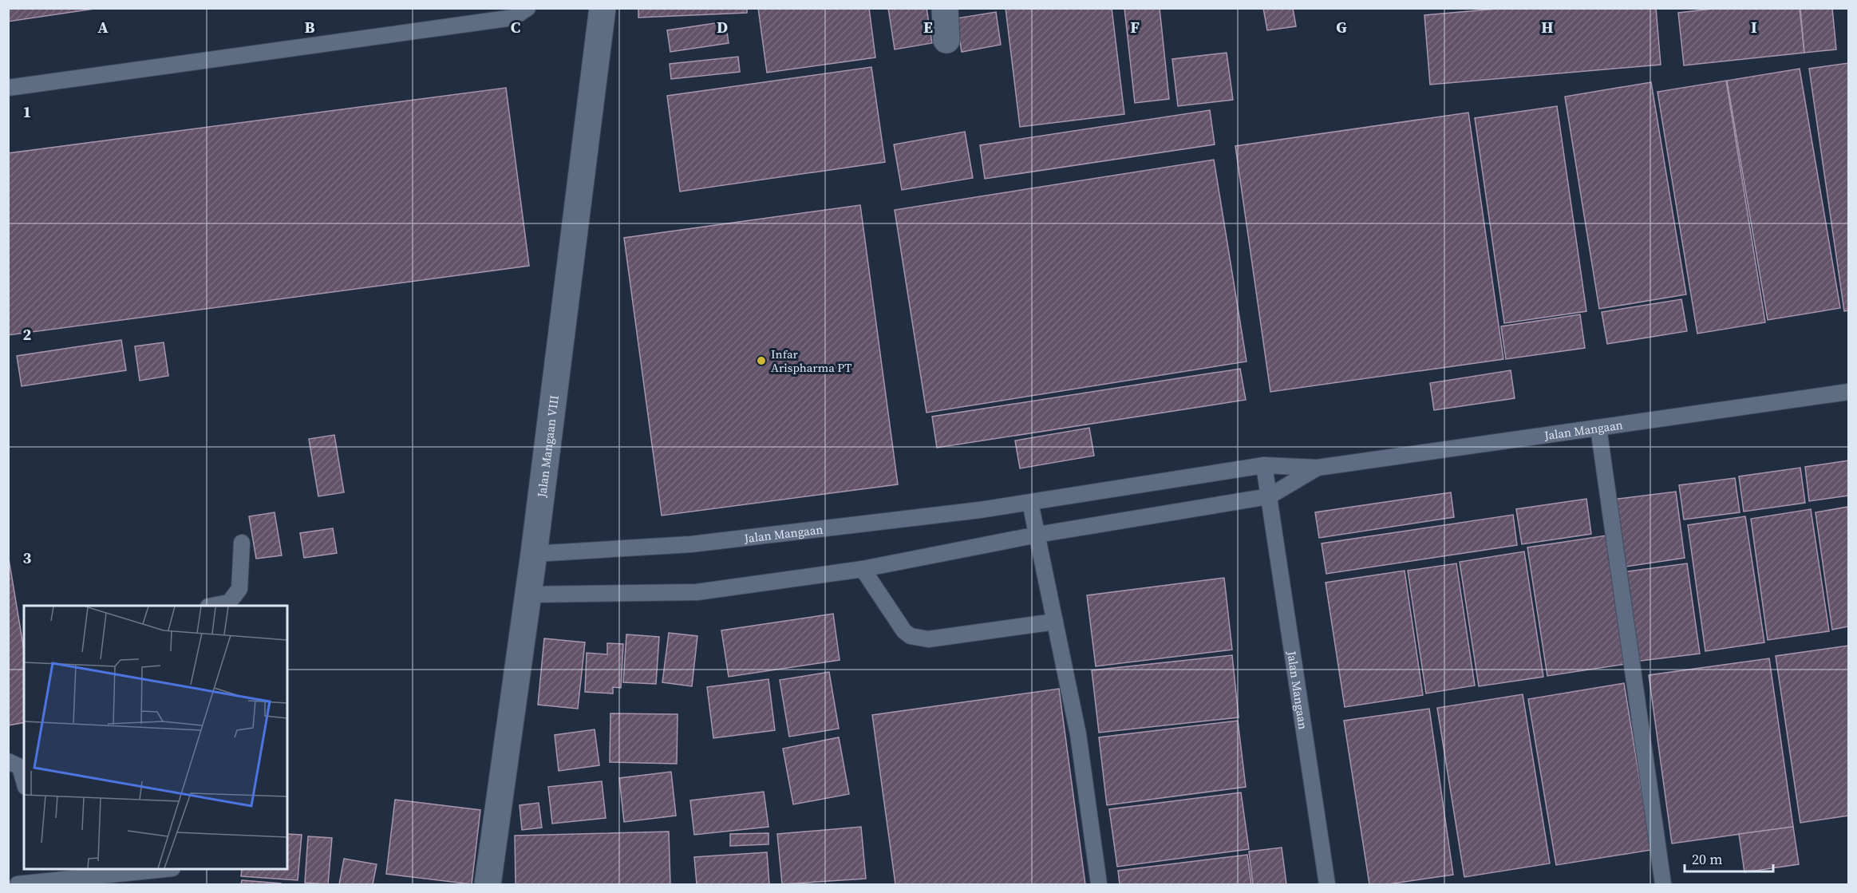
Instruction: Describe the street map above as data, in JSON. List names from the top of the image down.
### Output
{
  "streets": {
    "street": ["Jalan Mangaan VIII"],
    "lane": ["Jalan Mangaan"]
  },
  "crossings": [
    ["Jalan Mangaan", "Jalan Mangaan VIII"]
  ],
  "places": ["Infar Arispharma PT"],
  "scale_bar": "20 m",
  "grid": {
    "columns": [
      "A",
      "B",
      "C",
      "D",
      "E",
      "F",
      "G",
      "H",
      "I"
    ],
    "rows": ["1", "2", "3"]
  }
}
